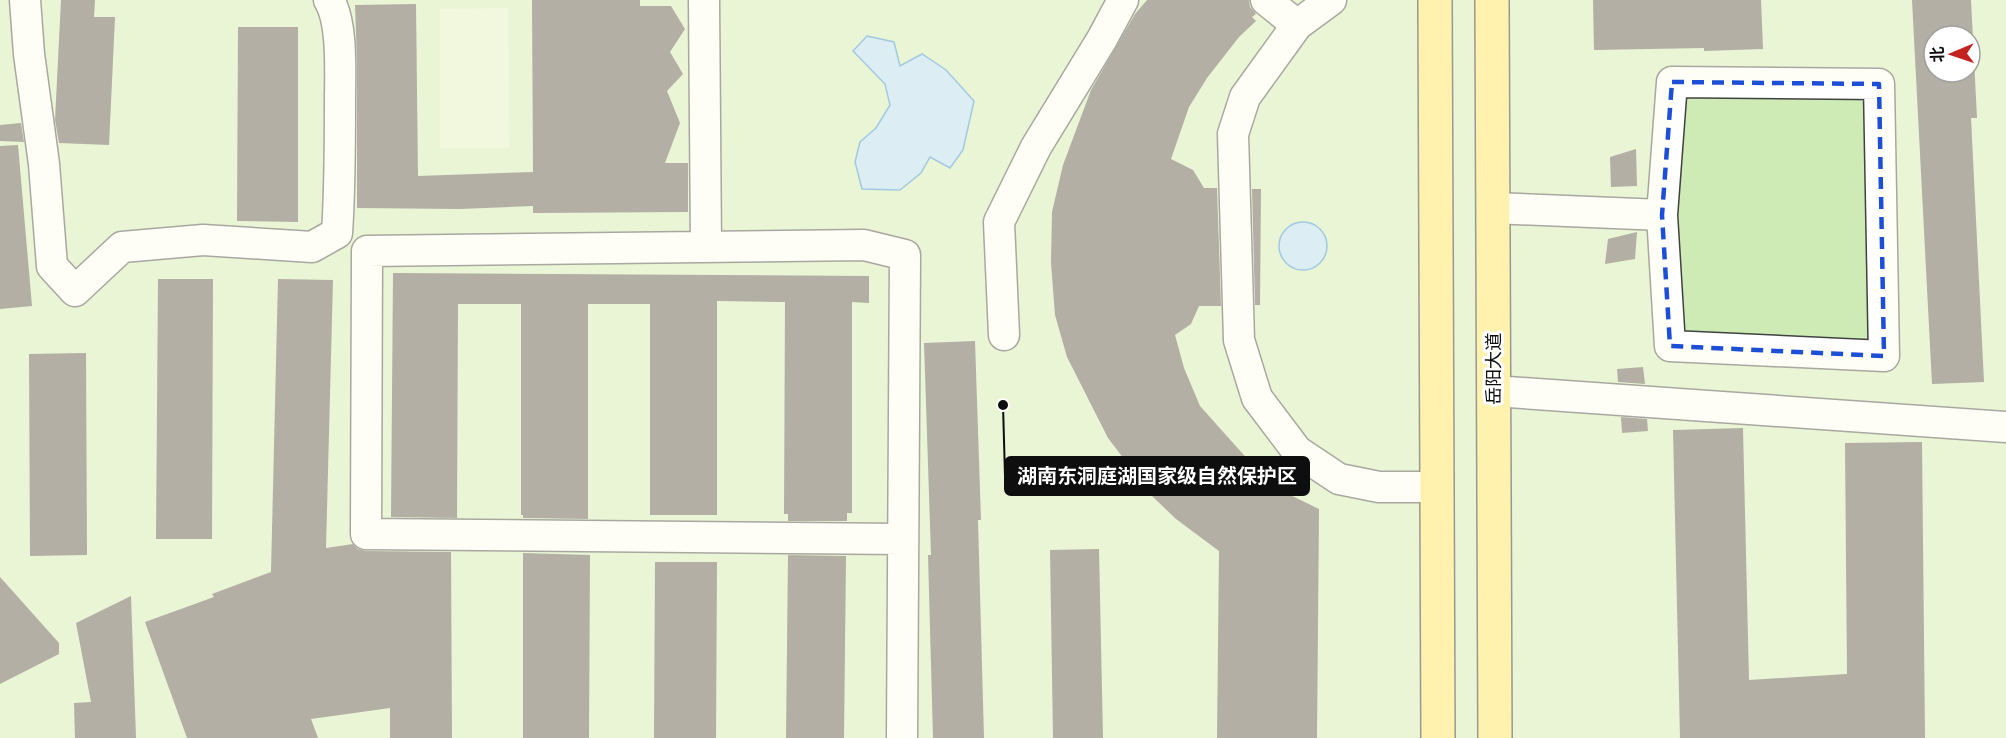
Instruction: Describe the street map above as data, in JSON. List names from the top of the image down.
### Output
{
  "streets": {
    "main road": ["岳阳大道"]
  },
  "places": ["湖南东洞庭湖国家级自然保护区"],
  "north": "left"
}
